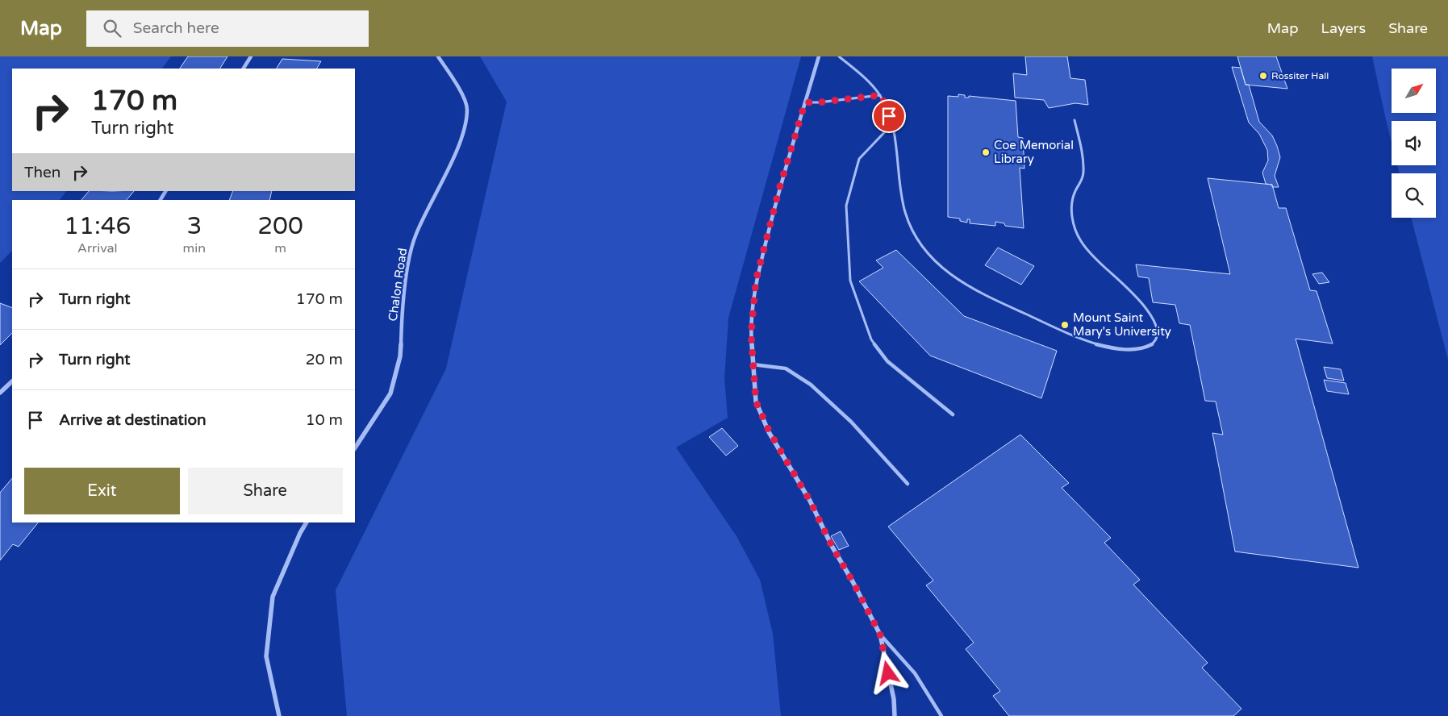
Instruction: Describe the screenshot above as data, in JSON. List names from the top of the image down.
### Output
{
  "streets": {
    "street": ["Chalon Road"]
  },
  "places": ["Rossiter Hall", "Coe Memorial Library", "Mount Saint Mary's University"],
  "north": "top right",
  "page": {
    "header": "Map",
    "search": "Search here",
    "nav": ["Map", "Layers", "Share"],
    "turn": ["170 m", "Turn right"],
    "then": "Then",
    "eta": [
      "11:46",
      "Arrival",
      "3",
      "min",
      "200",
      "m"
    ],
    "list": [
      {
        "name": "Turn right",
        "value": "170 m"
      },
      {
        "name": "Turn right",
        "value": "20 m"
      },
      {
        "name": "Arrive at destination",
        "value": "10 m"
      }
    ],
    "buttons": ["Exit", "Share"]
  }
}
